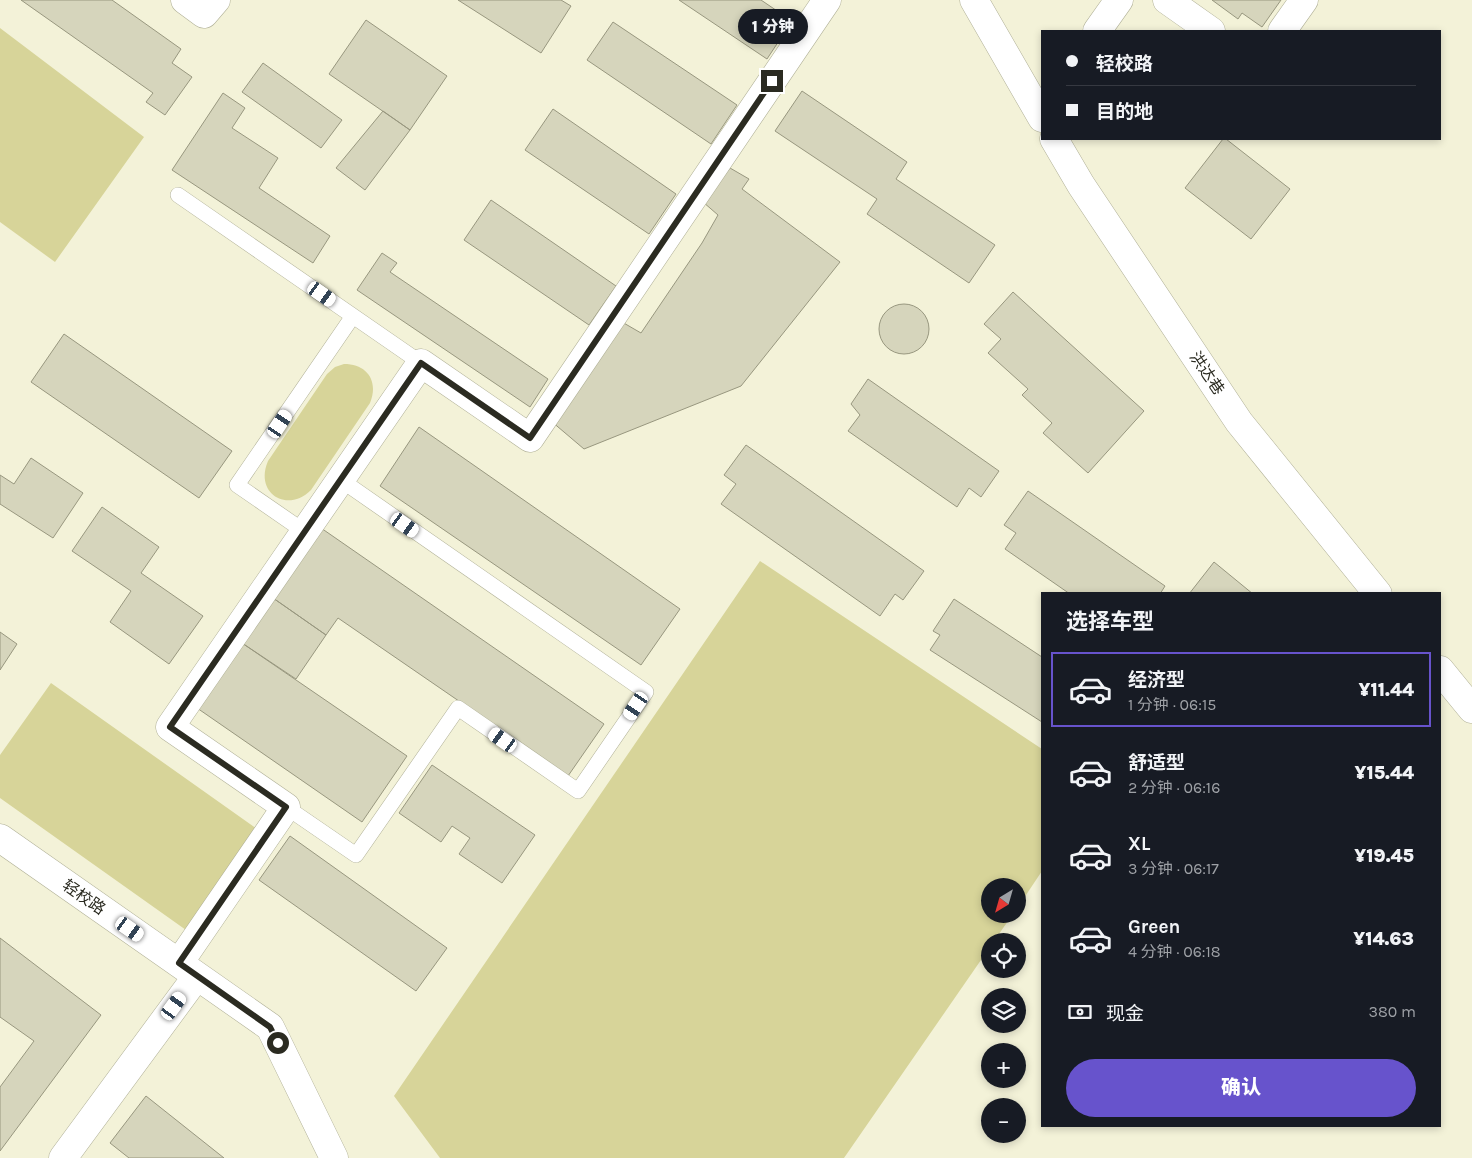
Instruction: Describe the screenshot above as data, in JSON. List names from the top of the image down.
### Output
{
  "streets": {
    "street": ["洪达巷", "轻校路"]
  },
  "north": "bottom left",
  "page": {
    "bubble": "1 分钟",
    "banner": ["轻校路", "目的地"],
    "heading": "选择车型",
    "list": [
      {
        "name": "经济型",
        "note": "1 分钟 · 06:15",
        "value": "¥11.44"
      },
      {
        "name": "舒适型",
        "note": "2 分钟 · 06:16",
        "value": "¥15.44"
      },
      {
        "name": "XL",
        "note": "3 分钟 · 06:17",
        "value": "¥19.45"
      },
      {
        "name": "Green",
        "note": "4 分钟 · 06:18",
        "value": "¥14.63"
      }
    ],
    "map_buttons": ["+", "−"],
    "pay": ["现金", "380 m"],
    "buttons": "确认"
  }
}
